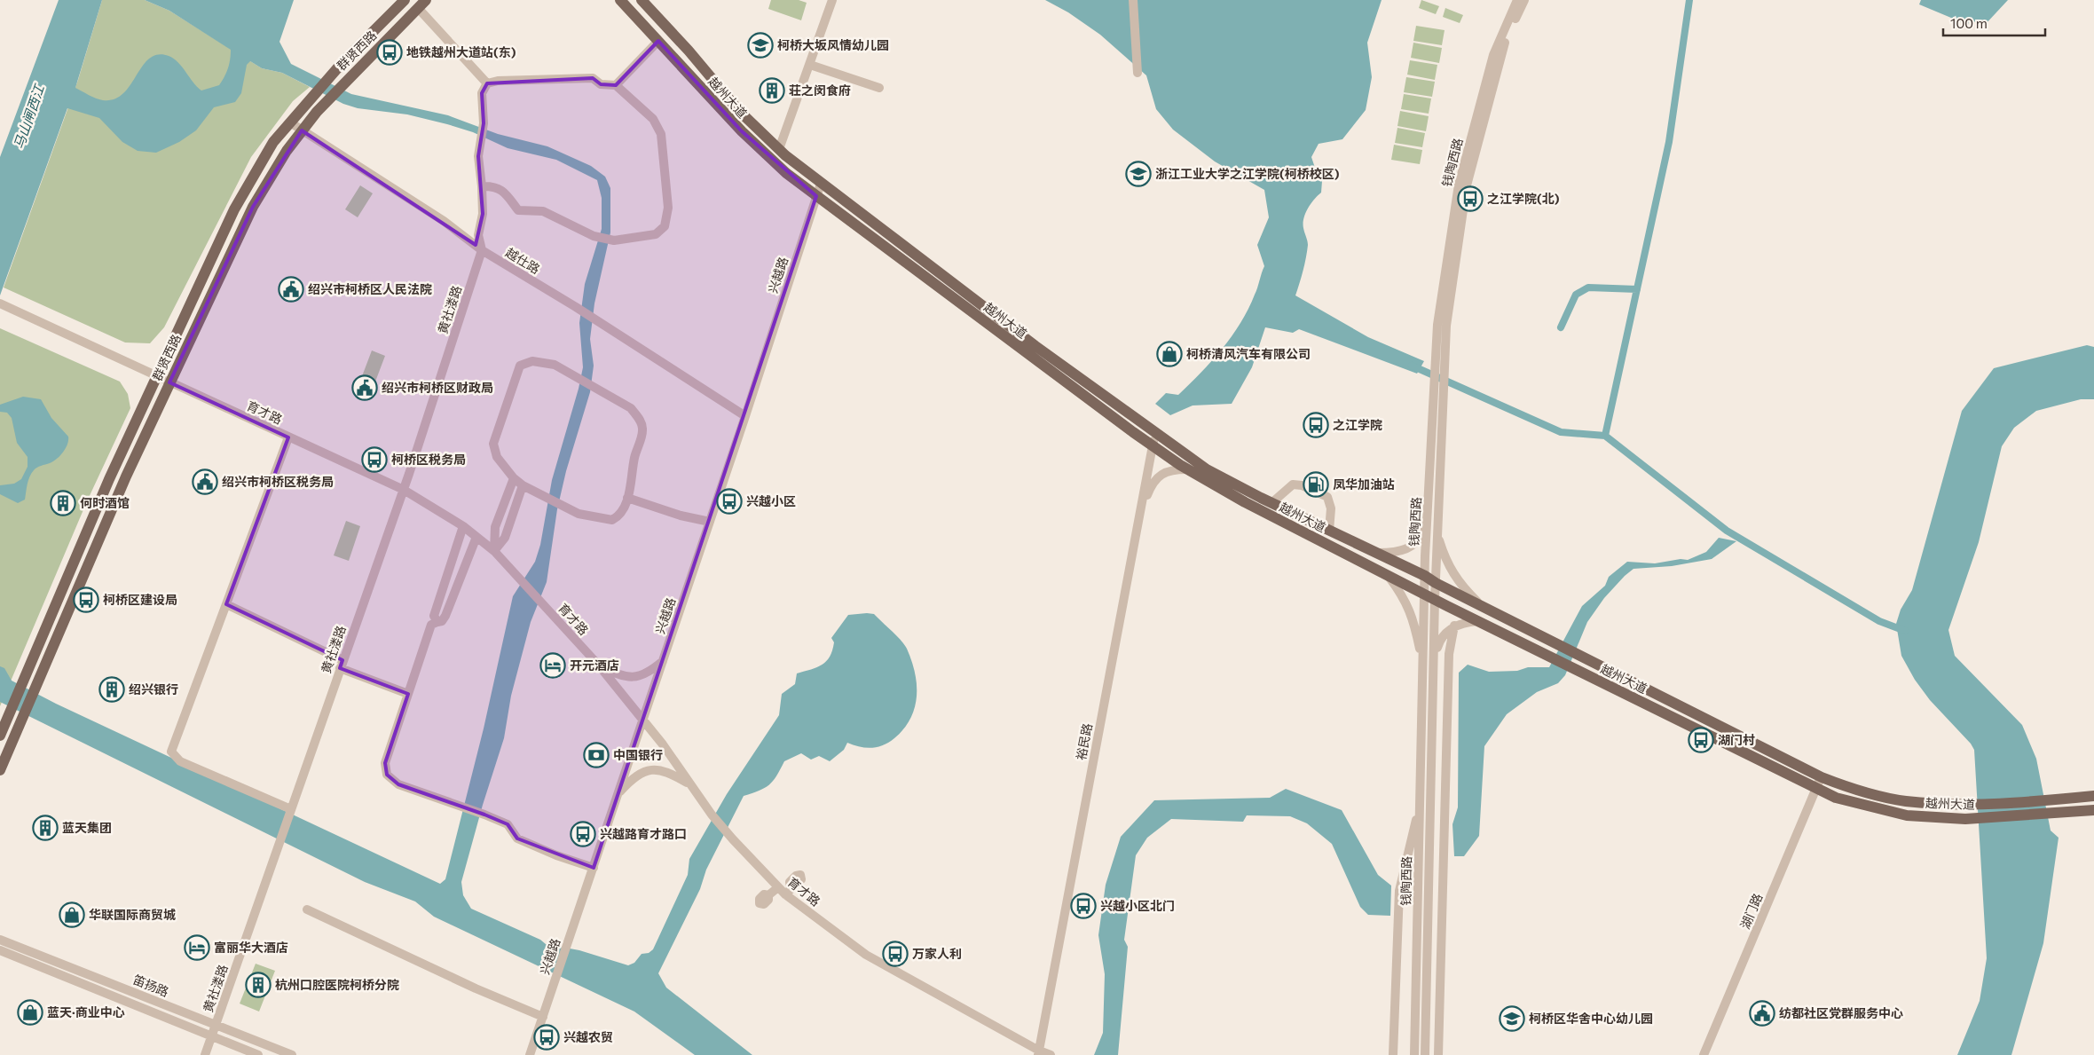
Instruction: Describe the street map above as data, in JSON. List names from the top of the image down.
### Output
{
  "streets": {
    "main road": ["群贤西路", "越州大道"],
    "street": [
      "钱陶西路",
      "越仕路",
      "兴越路",
      "黄社溇路",
      "育才路",
      "裕民路",
      "湖门路",
      "笛扬路"
    ]
  },
  "crossings": [
    ["群贤西路", "越仕路"],
    ["群贤西路", "育才路"],
    ["越州大道", "钱陶西路"],
    ["越州大道", "兴越路"],
    ["越州大道", "裕民路"],
    ["越州大道", "湖门路"],
    ["越仕路", "兴越路"],
    ["越仕路", "黄社溇路"],
    ["兴越路", "育才路"],
    ["黄社溇路", "育才路"],
    ["黄社溇路", "笛扬路"],
    ["育才路", "裕民路"]
  ],
  "water": ["马山闸西江"],
  "places": {
    "school or university": ["柯桥大坂风情幼儿园", "浙江工业大学之江学院(柯桥校区)", "柯桥区华舍中心幼儿园"],
    "bus stop": [
      "地铁越州大道站(东)",
      "之江学院(北)",
      "之江学院",
      "柯桥区税务局",
      "兴越小区",
      "柯桥区建设局",
      "湖门村",
      "兴越路育才路口",
      "兴越小区北门",
      "万家人利",
      "兴越农贸"
    ],
    "building": [
      "荘之闵食府",
      "何时酒馆",
      "绍兴银行",
      "蓝天集团",
      "杭州口腔医院柯桥分院"
    ],
    "public building": [
      "绍兴市柯桥区人民法院",
      "绍兴市柯桥区财政局",
      "绍兴市柯桥区税务局",
      "纺都社区党群服务中心"
    ],
    "shop": ["柯桥清风汽车有限公司", "华联国际商贸城", "蓝天·商业中心"],
    "fuel station": ["凤华加油站"],
    "hotel": ["开元酒店", "富丽华大酒店"],
    "bank": ["中国银行"]
  },
  "scale_bar": "100 m"
}
